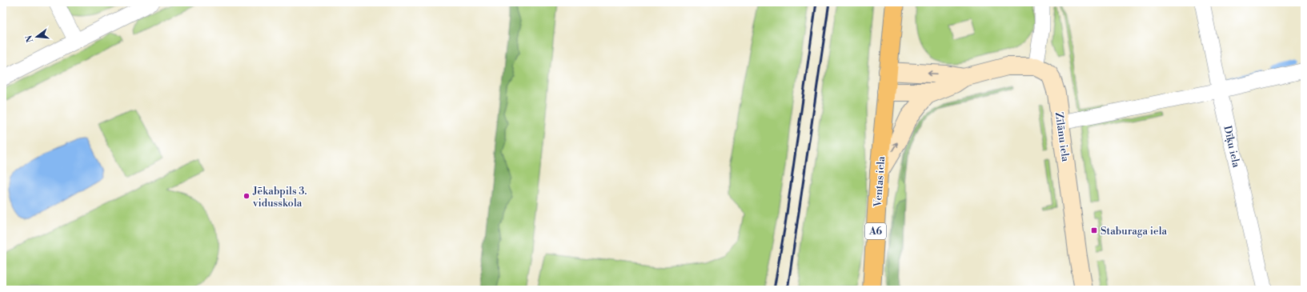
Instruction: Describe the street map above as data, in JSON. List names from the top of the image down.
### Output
{
  "streets": {
    "highway": ["Ventas iela", "A6"],
    "main road": ["Zīlānu iela"],
    "street": ["Dīķu iela"]
  },
  "crossings": [
    ["Ventas iela", "A6"]
  ],
  "places": {
    "other": ["Jēkabpils 3. vidusskola"],
    "transit": ["Staburaga iela"]
  },
  "north": "left"
}
